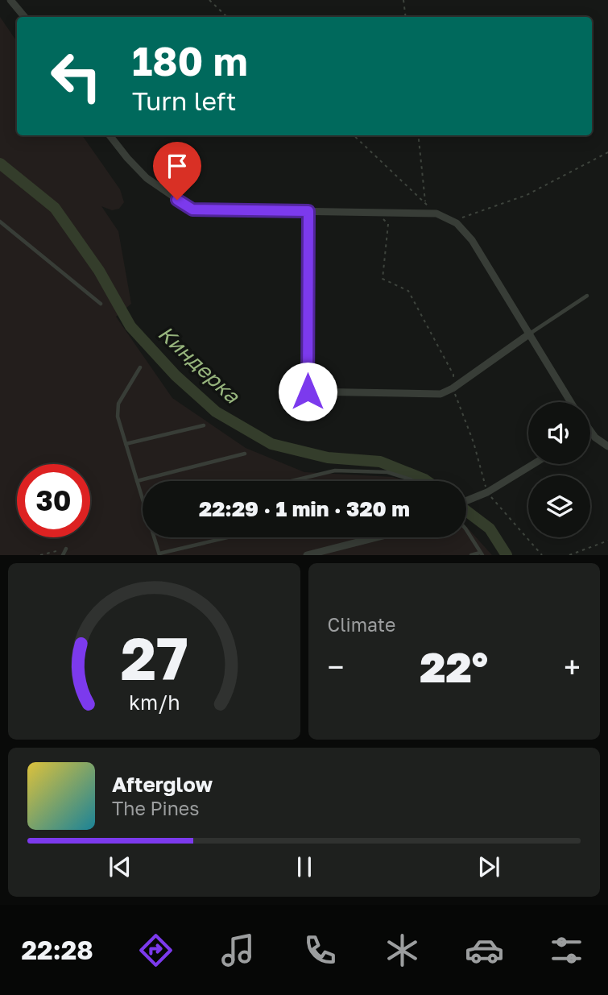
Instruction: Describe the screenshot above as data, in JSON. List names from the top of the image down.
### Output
{
  "water": ["Киндерка"],
  "page": {
    "turn": ["180 m", "Turn left"],
    "limit": "30",
    "trip": "22:29 · 1 min · 320 m",
    "tile": "Climate",
    "heat": ["−", "22°", "+"],
    "song": ["Afterglow", "The Pines"],
    "tabs": "22:28",
    "gauge": ["27", "km/h"]
  }
}
